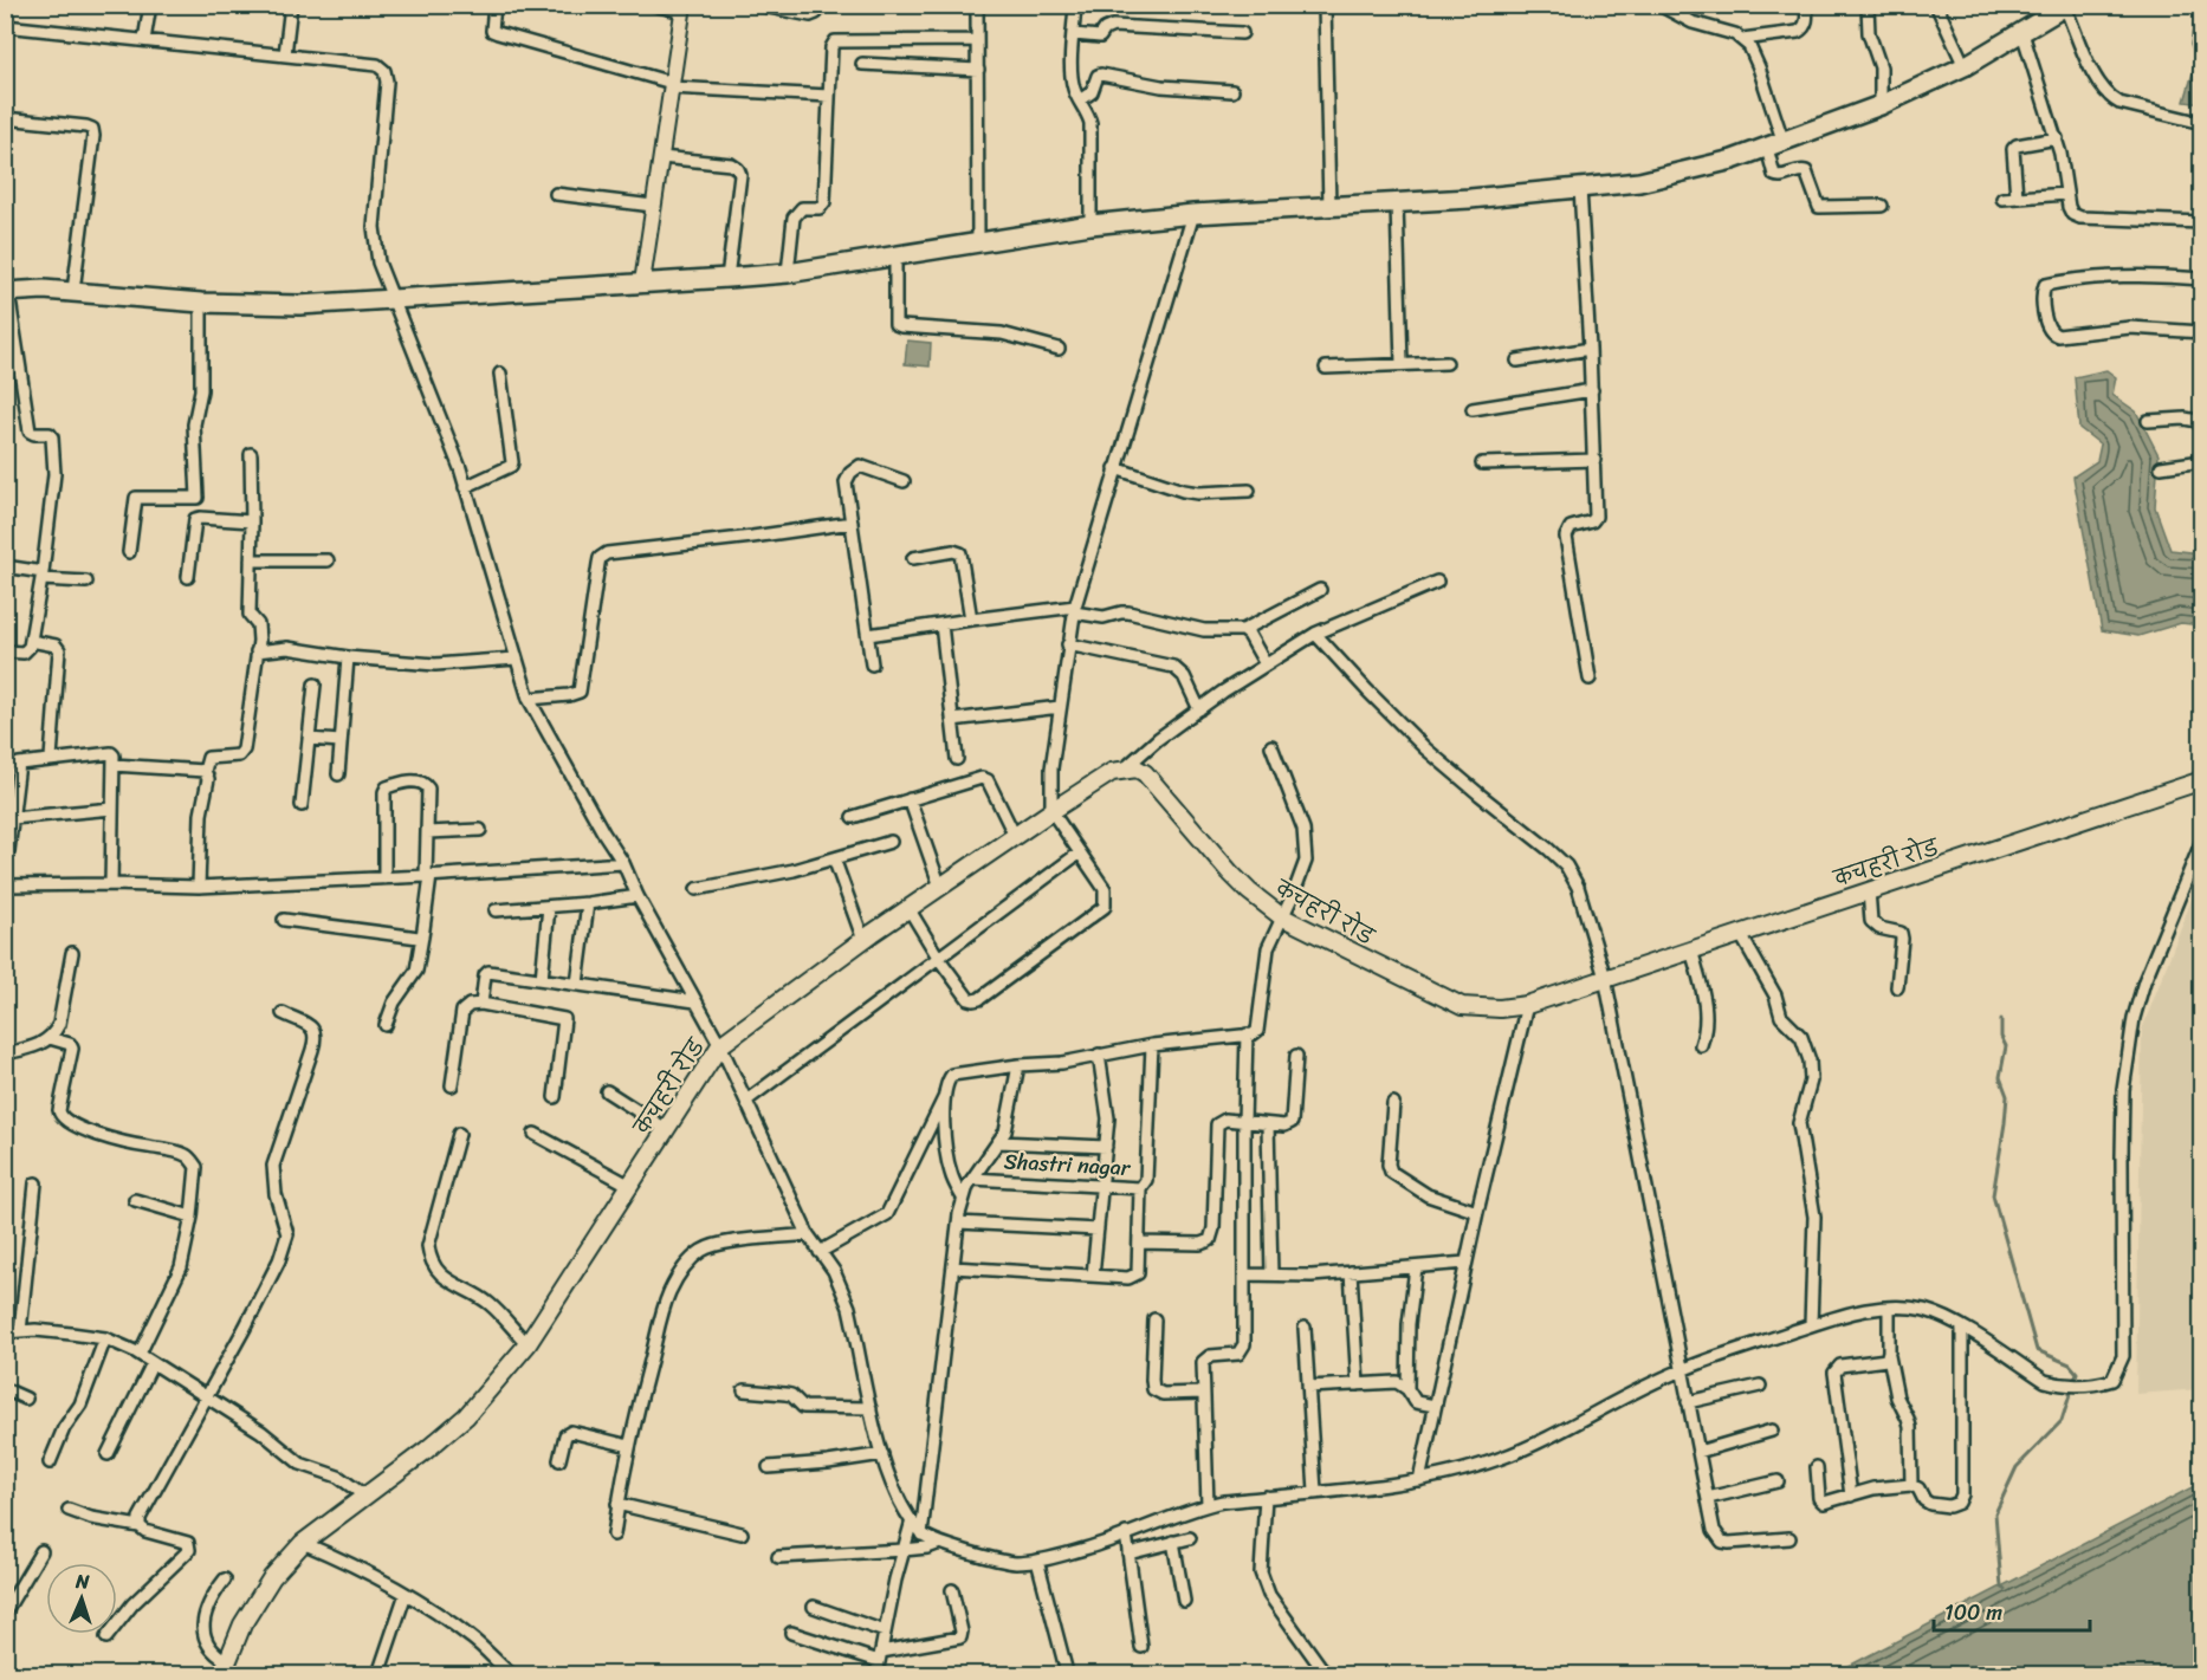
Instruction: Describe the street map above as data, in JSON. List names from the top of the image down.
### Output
{
  "streets": {
    "main road": ["कचहरी रोड"],
    "street": ["Shastri nagar"]
  },
  "scale_bar": "100 m",
  "north": "top"
}
